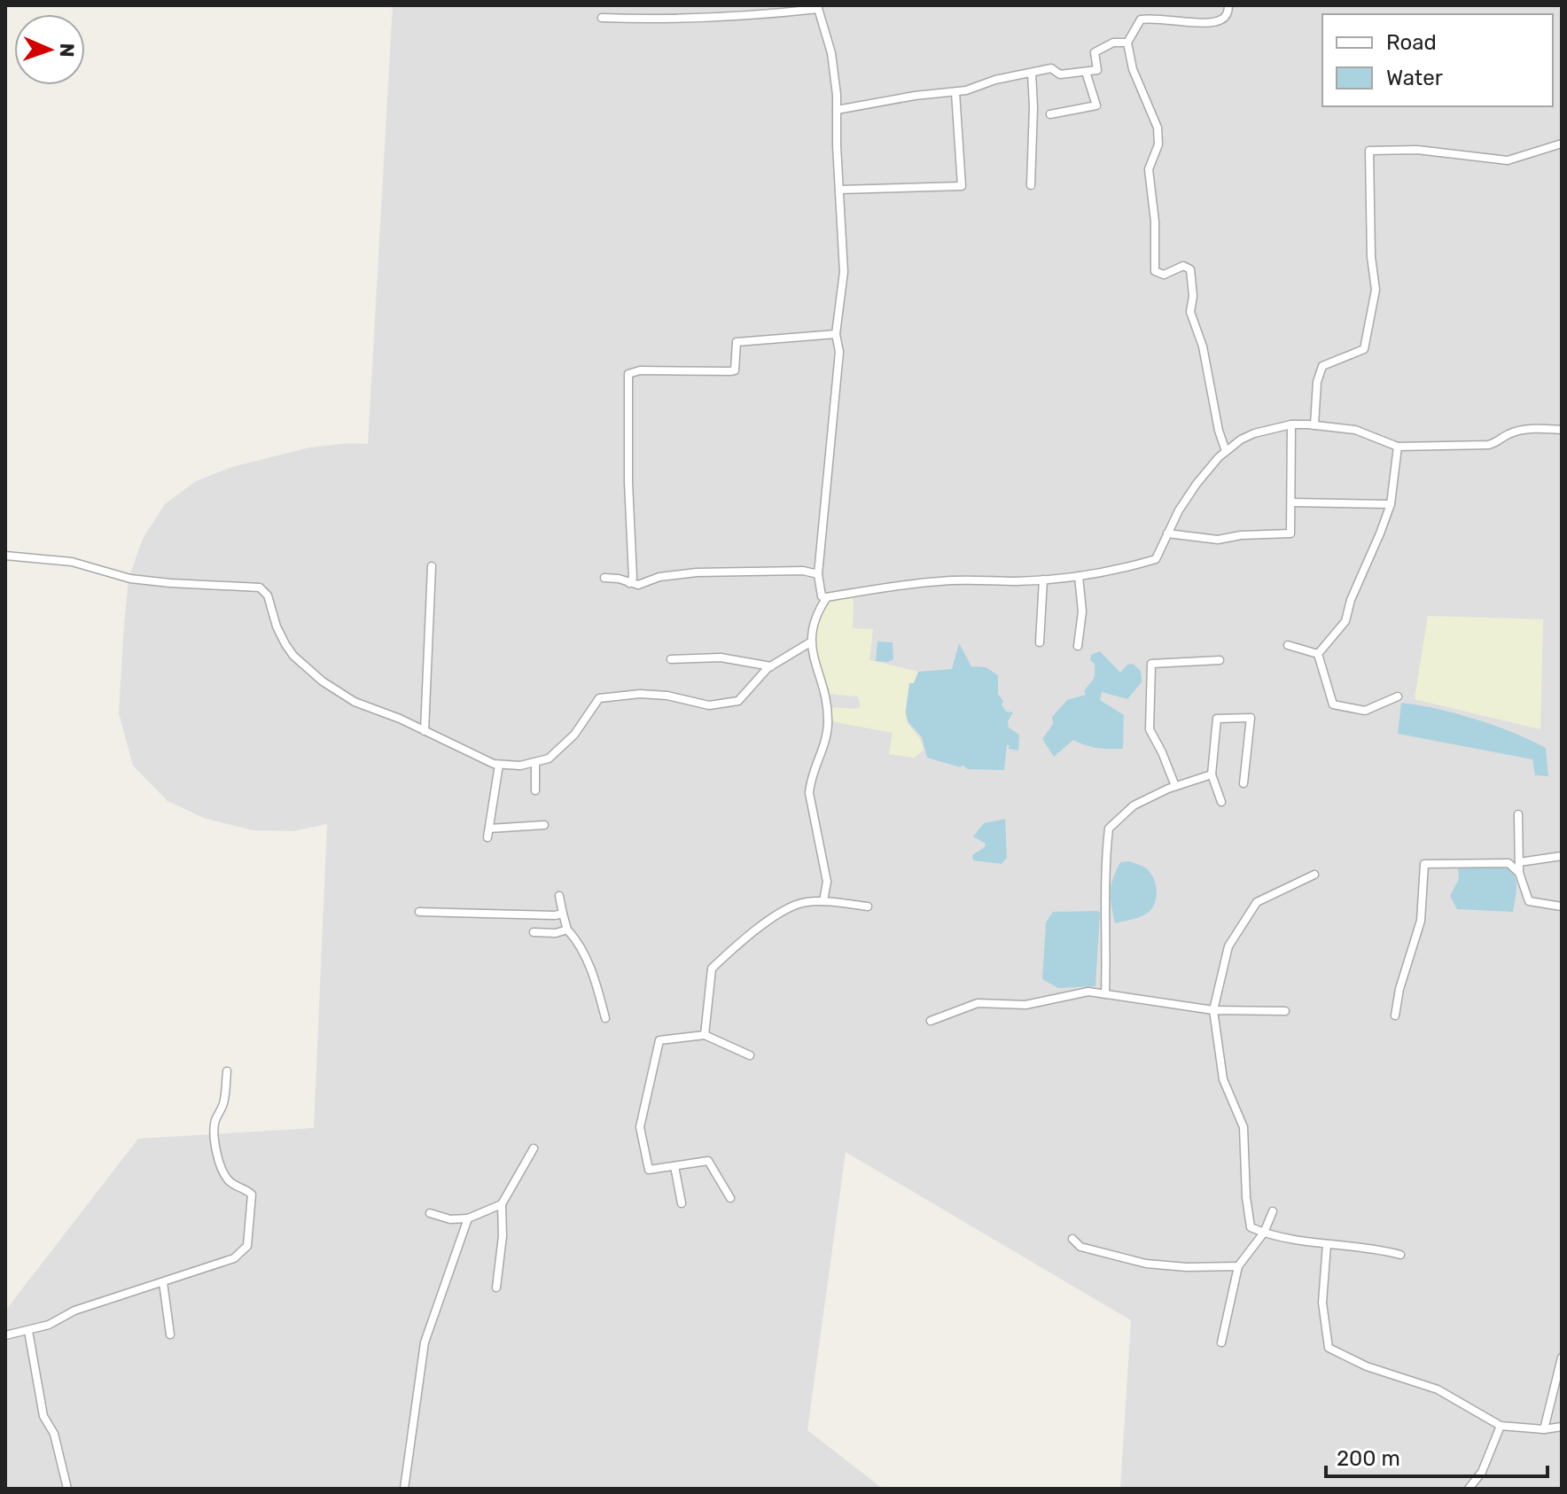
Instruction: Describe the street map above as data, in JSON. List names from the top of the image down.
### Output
{
  "legend": ["Road", "Water"],
  "scale_bar": "200 m",
  "north": "right"
}
